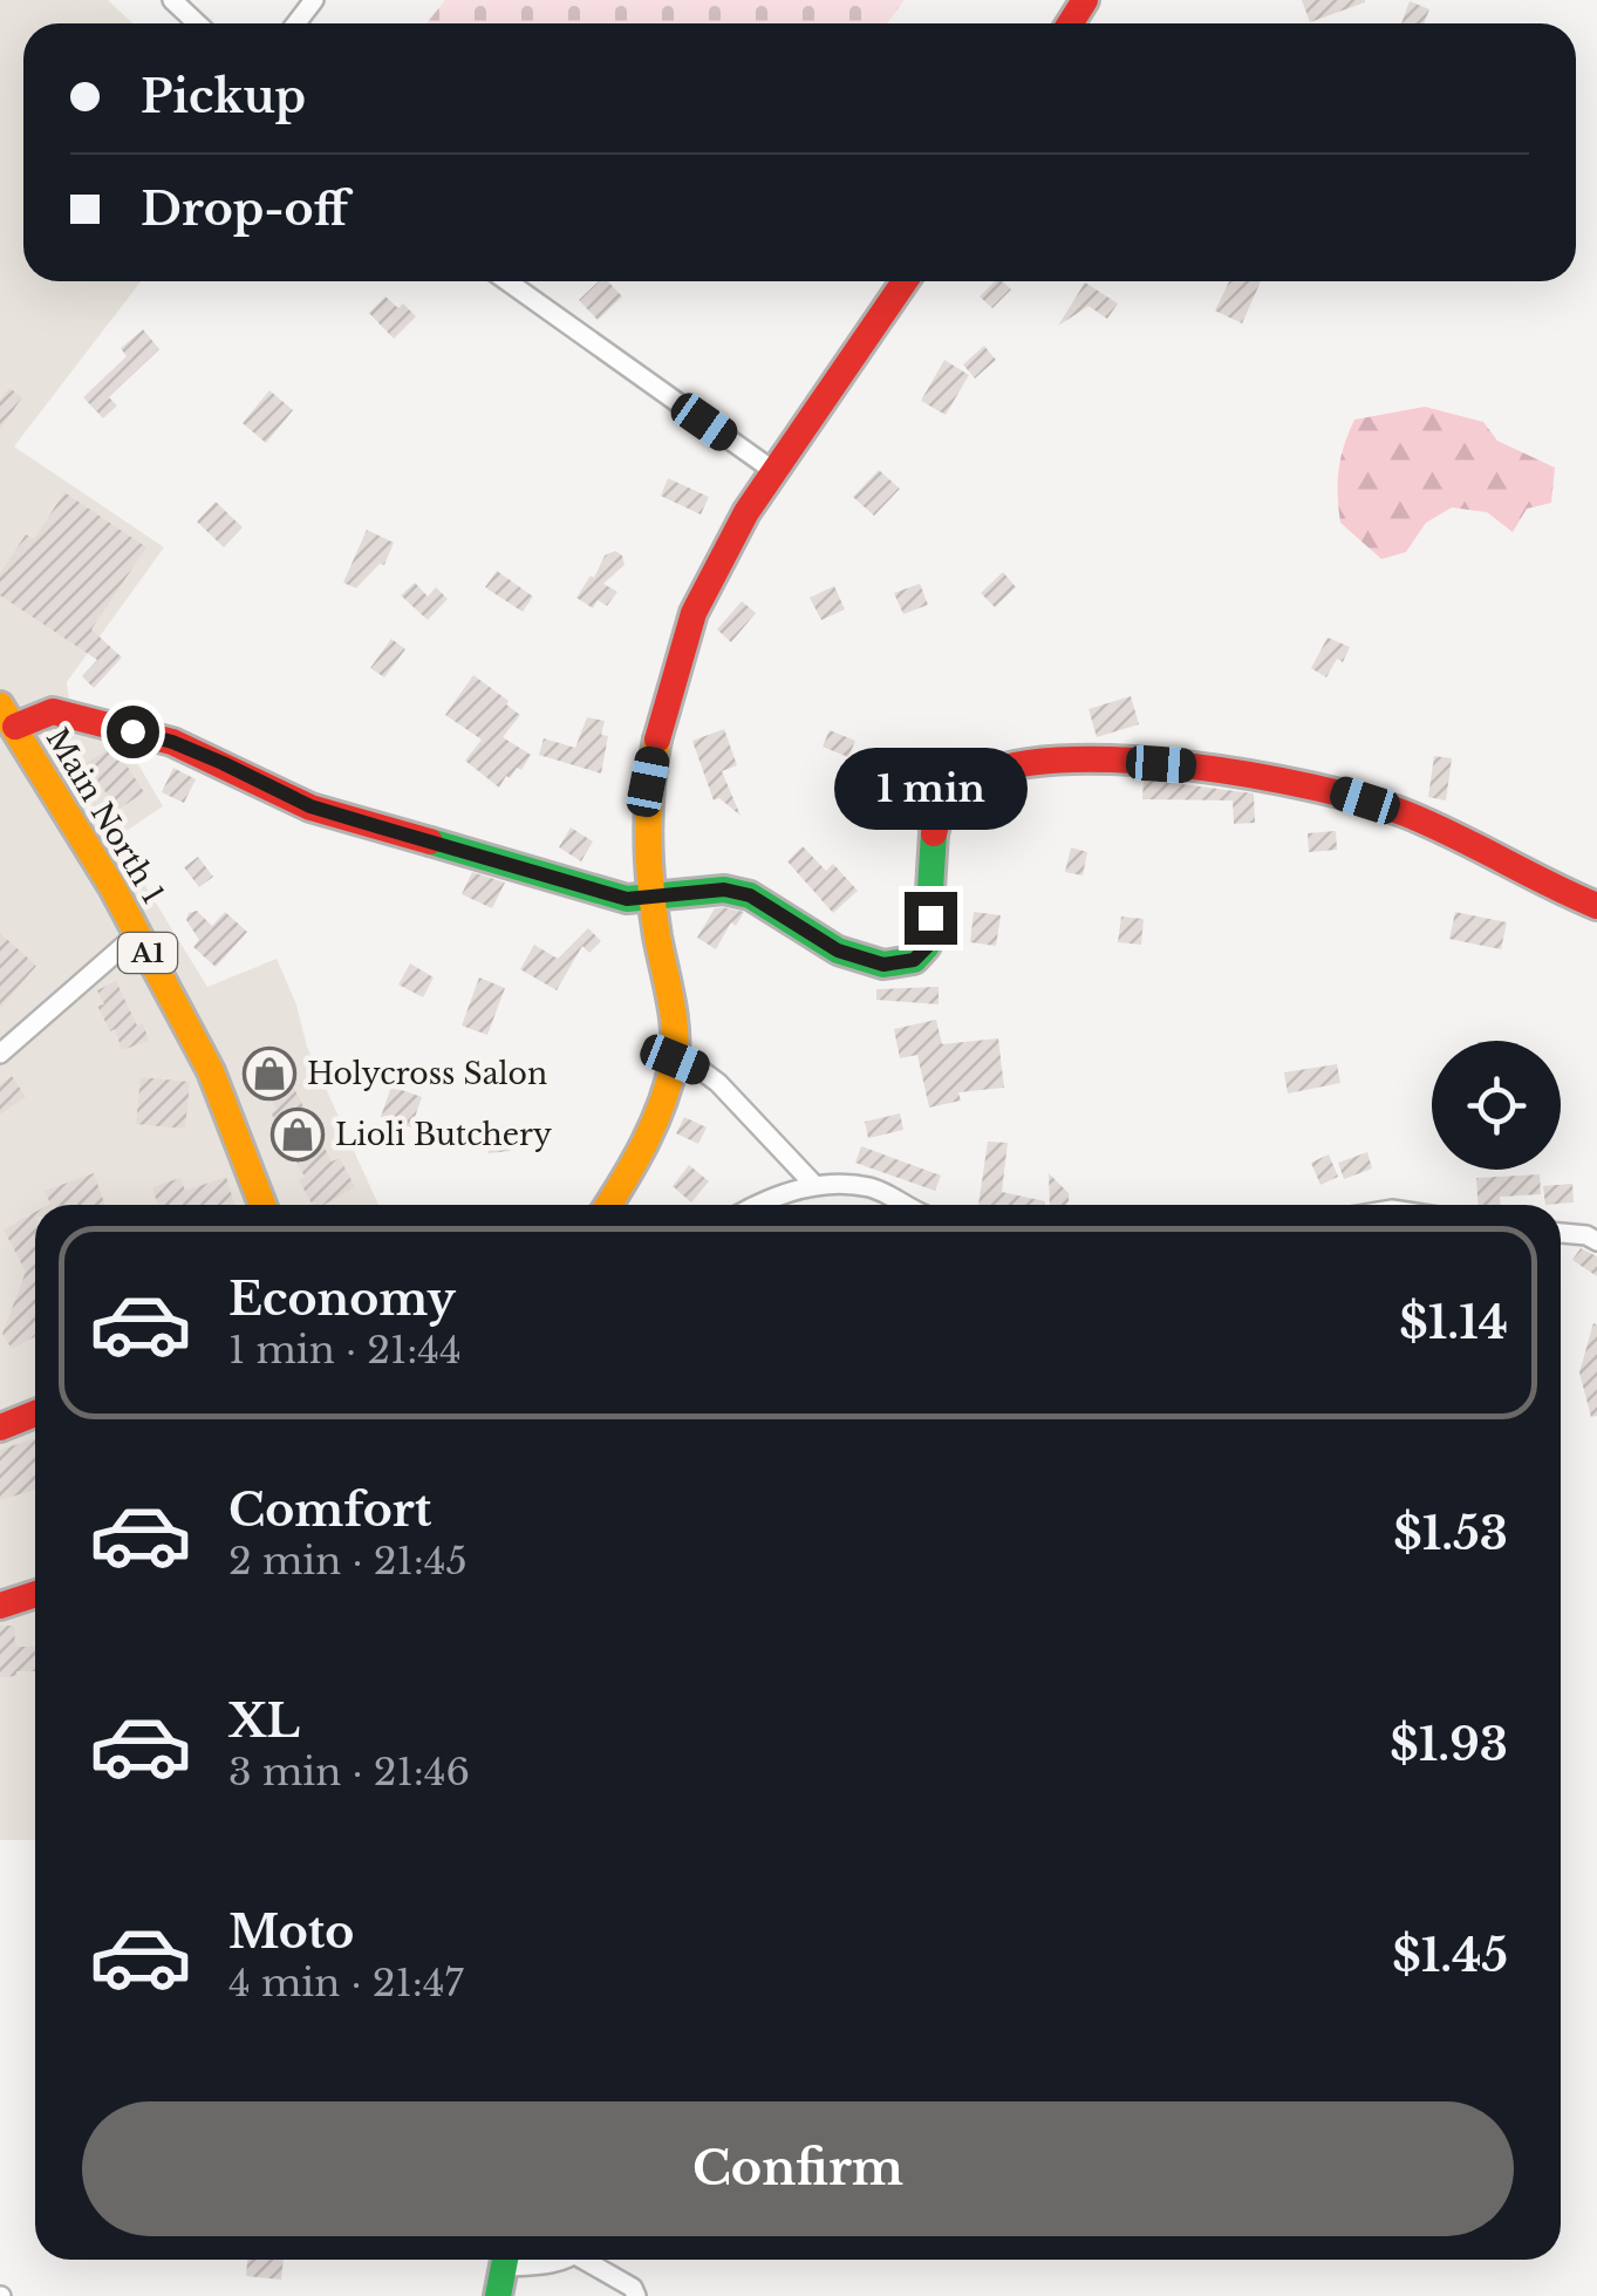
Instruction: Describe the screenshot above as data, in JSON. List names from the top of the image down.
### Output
{
  "streets": {
    "street": ["Main North 1", "A1"]
  },
  "places": {
    "shop": ["Holycross Salon", "Lioli Butchery"]
  },
  "page": {
    "banner": ["Pickup", "Drop-off"],
    "bubble": "1 min",
    "list": [
      {
        "name": "Economy",
        "note": "1 min · 21:44",
        "value": "$1.14"
      },
      {
        "name": "Comfort",
        "note": "2 min · 21:45",
        "value": "$1.53"
      },
      {
        "name": "XL",
        "note": "3 min · 21:46",
        "value": "$1.93"
      },
      {
        "name": "Moto",
        "note": "4 min · 21:47",
        "value": "$1.45"
      }
    ],
    "buttons": "Confirm"
  }
}
